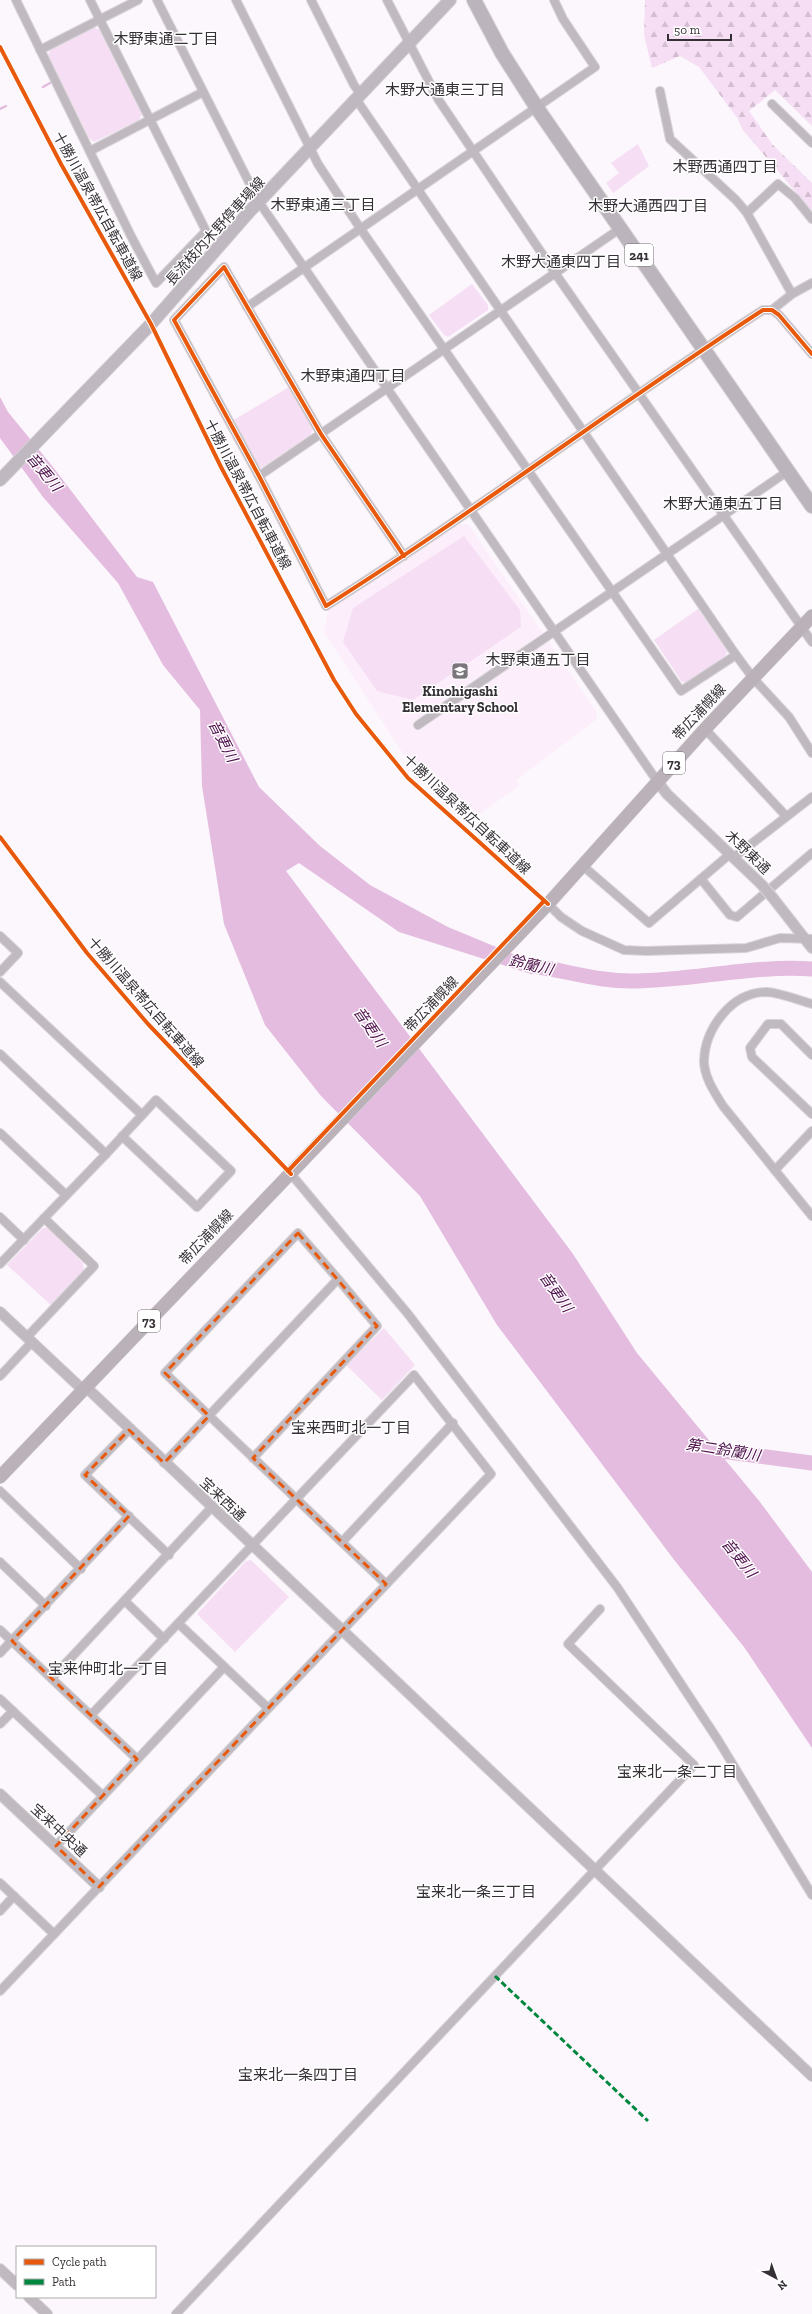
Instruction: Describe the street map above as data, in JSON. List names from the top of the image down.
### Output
{
  "streets": {
    "highway": ["241"],
    "main road": ["長流枝内木野停車場線", "帯広浦幌線", "73"],
    "street": ["木野東通", "宝来西通", "宝来中央通"],
    "cycle path": ["十勝川温泉帯広自転車道線"]
  },
  "crossings": [
    ["帯広浦幌線", "木野東通"],
    ["帯広浦幌線", "宝来西通"]
  ],
  "districts": [
    "木野東通二丁目",
    "木野大通東三丁目",
    "木野西通四丁目",
    "木野東通三丁目",
    "木野大通西四丁目",
    "木野大通東四丁目",
    "木野東通四丁目",
    "木野大通東五丁目",
    "木野東通五丁目",
    "宝来西町北一丁目",
    "宝来仲町北一丁目",
    "宝来北一条二丁目",
    "宝来北一条三丁目",
    "宝来北一条四丁目"
  ],
  "water": ["音更川", "鈴蘭川", "第二鈴蘭川"],
  "places": {
    "school or university": ["Kinohigashi Elementary School"]
  },
  "legend": ["Cycle path", "Path"],
  "scale_bar": "50 m",
  "north": "bottom right"
}
